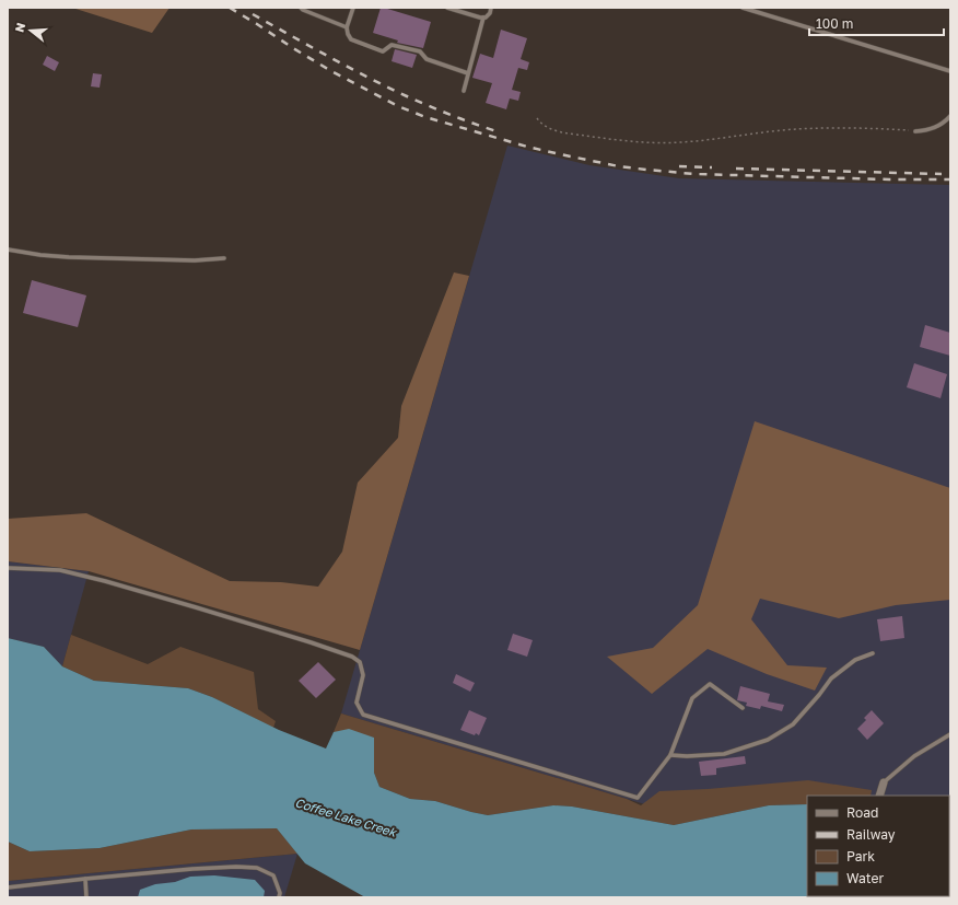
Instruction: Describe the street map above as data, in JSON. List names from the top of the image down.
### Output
{
  "water": ["Coffee Lake Creek"],
  "legend": [
    "Road",
    "Railway",
    "Park",
    "Water"
  ],
  "scale_bar": "100 m",
  "north": "left"
}
